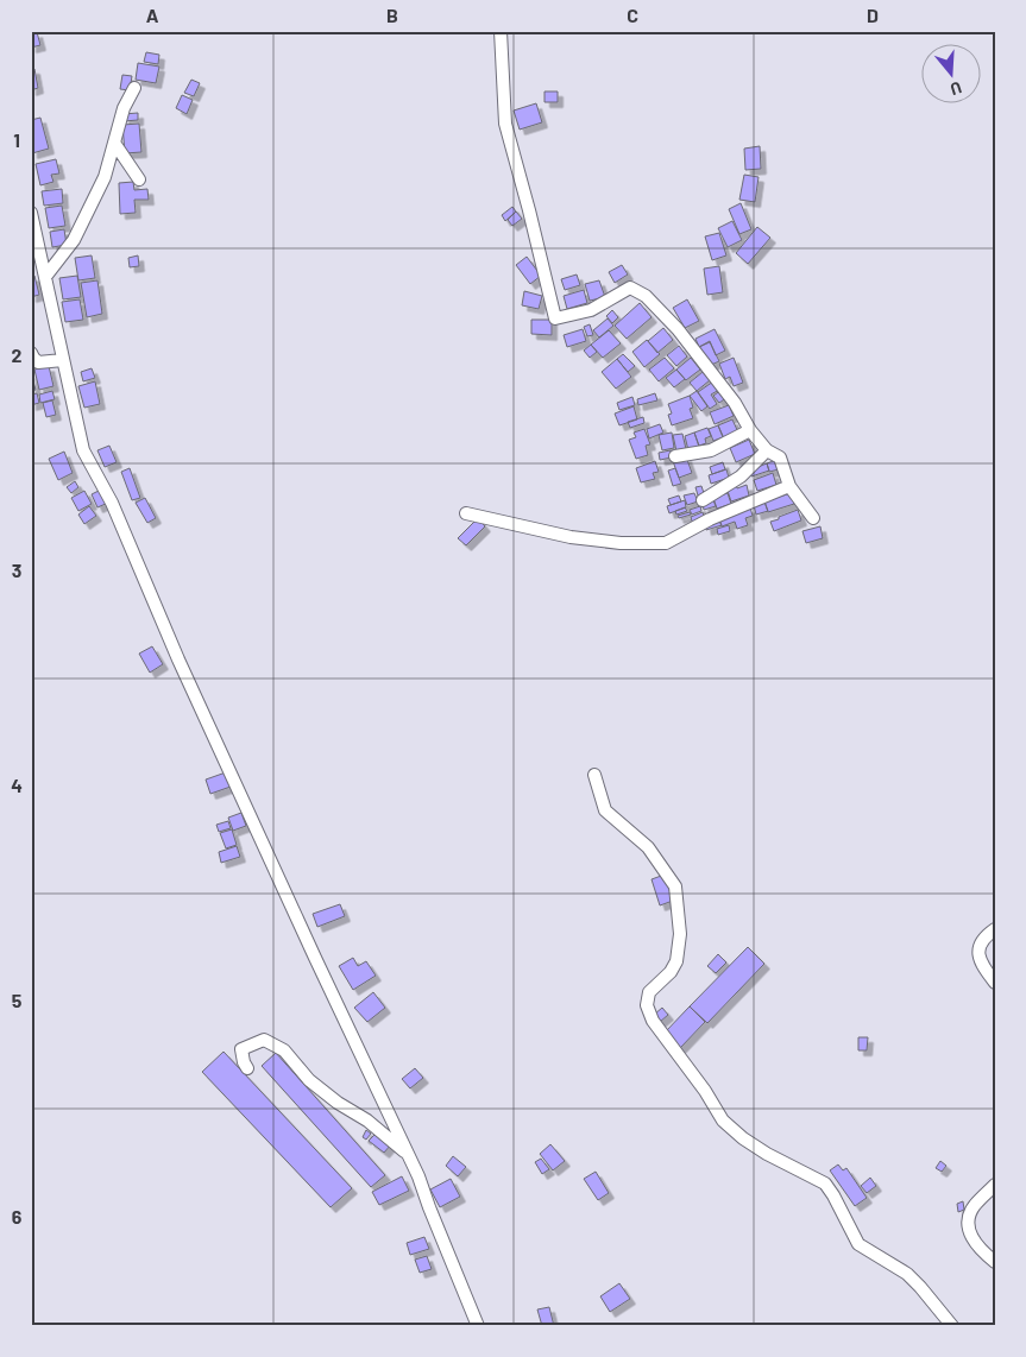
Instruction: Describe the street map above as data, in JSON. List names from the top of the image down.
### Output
{
  "north": "bottom",
  "grid": {
    "columns": [
      "A",
      "B",
      "C",
      "D"
    ],
    "rows": [
      "1",
      "2",
      "3",
      "4",
      "5",
      "6"
    ]
  }
}
